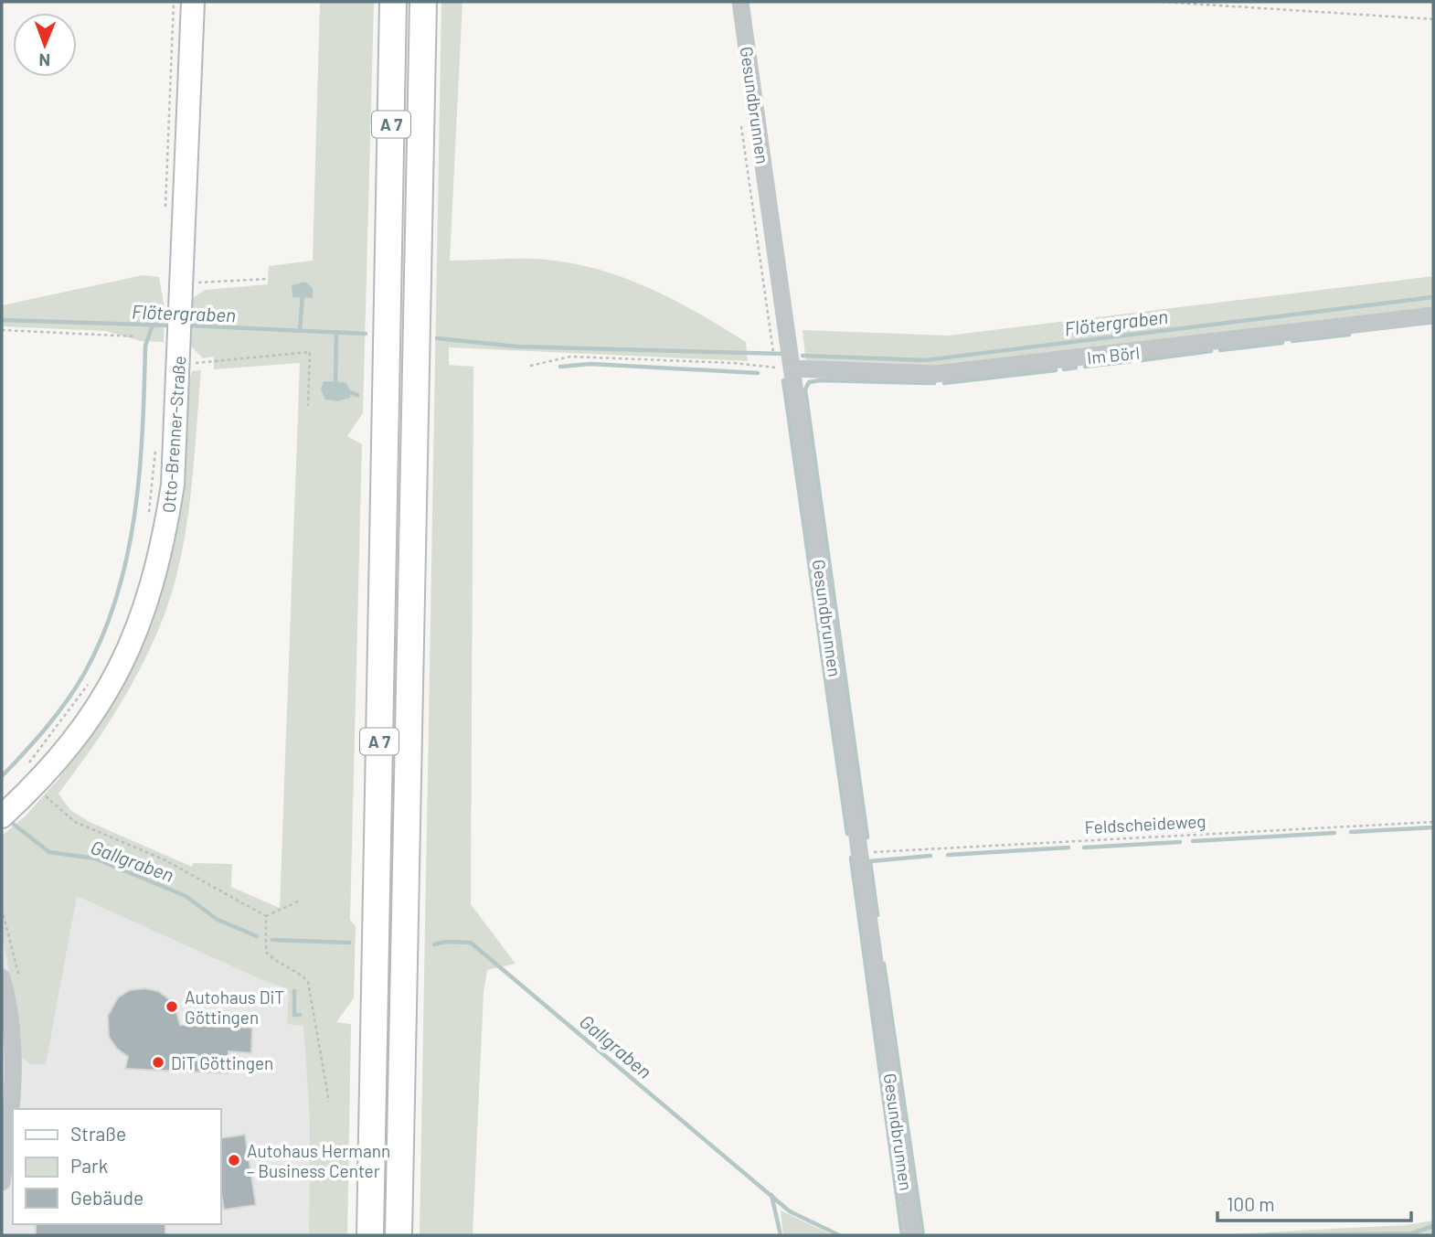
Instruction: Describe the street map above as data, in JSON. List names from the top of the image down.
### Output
{
  "streets": {
    "highway": ["A 7"],
    "main road": ["Otto-Brenner-Straße"],
    "street": ["Gesundbrunnen", "Im Börl"],
    "path": ["Feldscheideweg"]
  },
  "crossings": [
    ["Gesundbrunnen", "Im Börl"],
    ["Gesundbrunnen", "Feldscheideweg"]
  ],
  "water": ["Flötergraben", "Gallgraben"],
  "places": ["Autohaus DiT Göttingen", "DiT Göttingen", "Autohaus Hermann – Business Center"],
  "legend": ["Straße", "Park", "Gebäude"],
  "scale_bar": "100 m",
  "north": "bottom"
}
